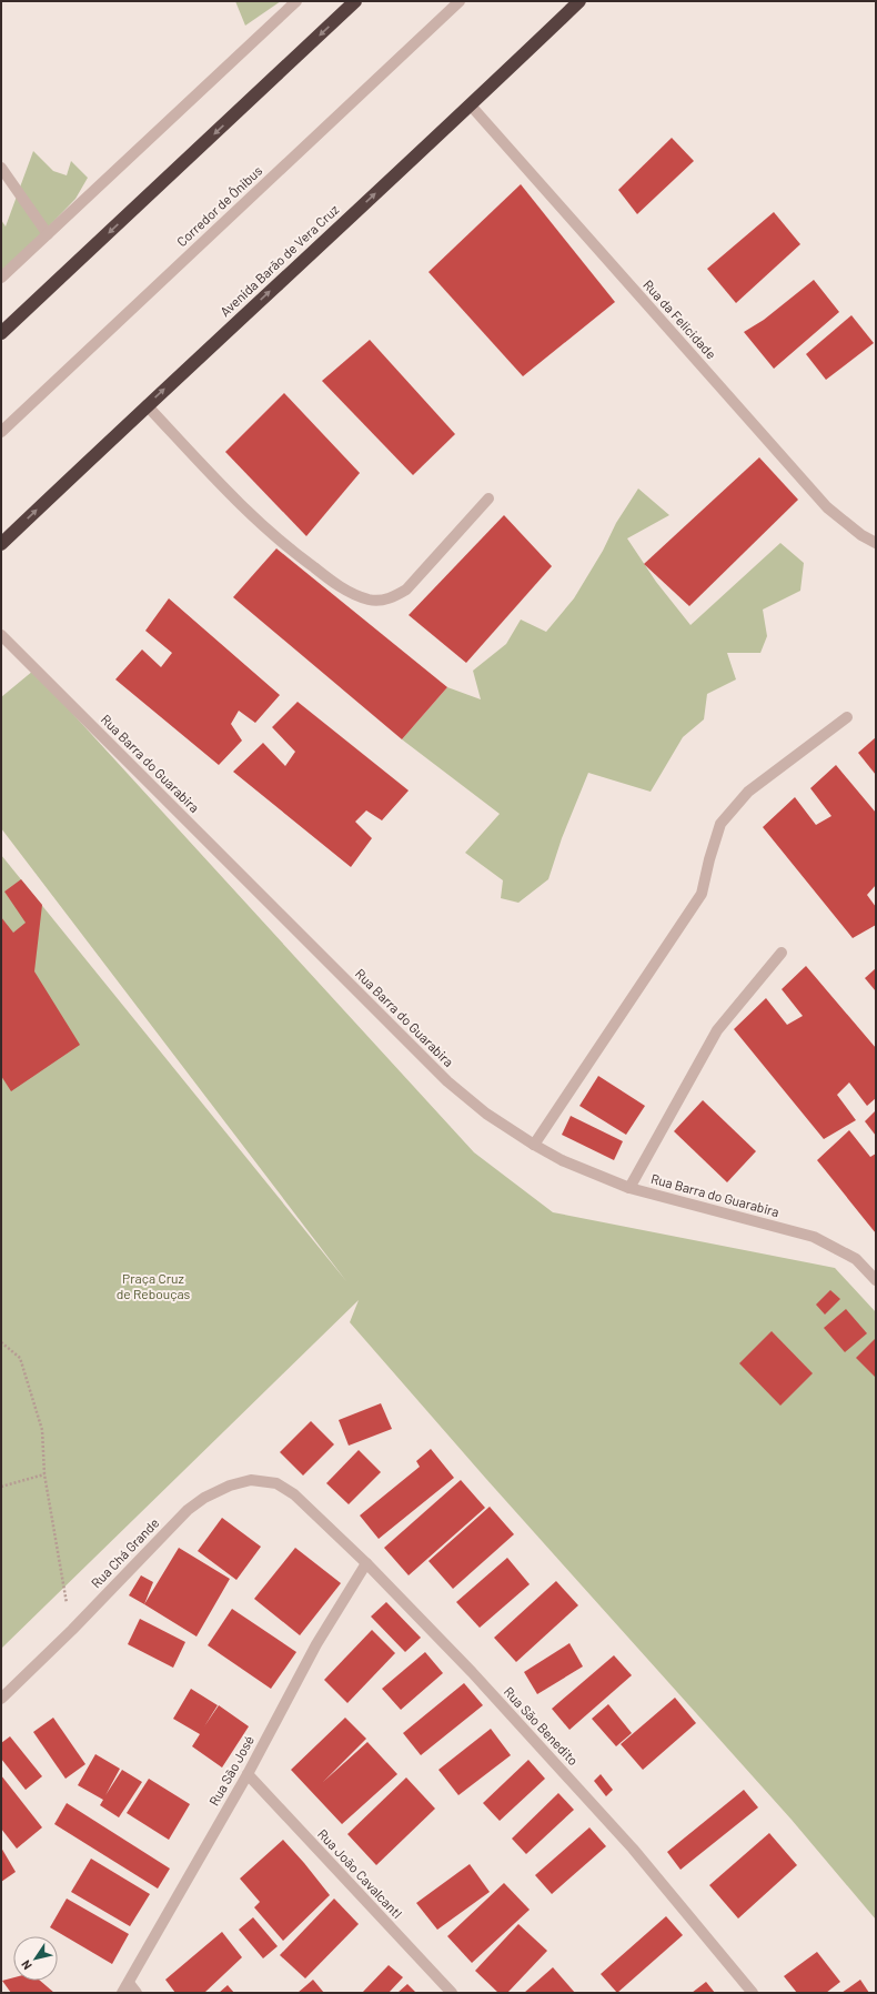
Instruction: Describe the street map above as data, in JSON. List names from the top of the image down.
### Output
{
  "streets": {
    "highway": ["Avenida Barão de Vera Cruz"],
    "street": [
      "Corredor de Ônibus",
      "Rua da Felicidade",
      "Rua Barra do Guarabira",
      "Rua Chá Grande",
      "Rua São Benedito",
      "Rua São José",
      "Rua João CavalcantI"
    ]
  },
  "crossings": [
    ["Avenida Barão de Vera Cruz", "Rua da Felicidade"],
    ["Rua Chá Grande", "Rua São Benedito"],
    ["Rua São Benedito", "Rua São José"],
    ["Rua São José", "Rua João CavalcantI"]
  ],
  "one_way": ["Avenida Barão de Vera Cruz"],
  "parks": ["Praça Cruz de Rebouças"],
  "north": "bottom left"
}
